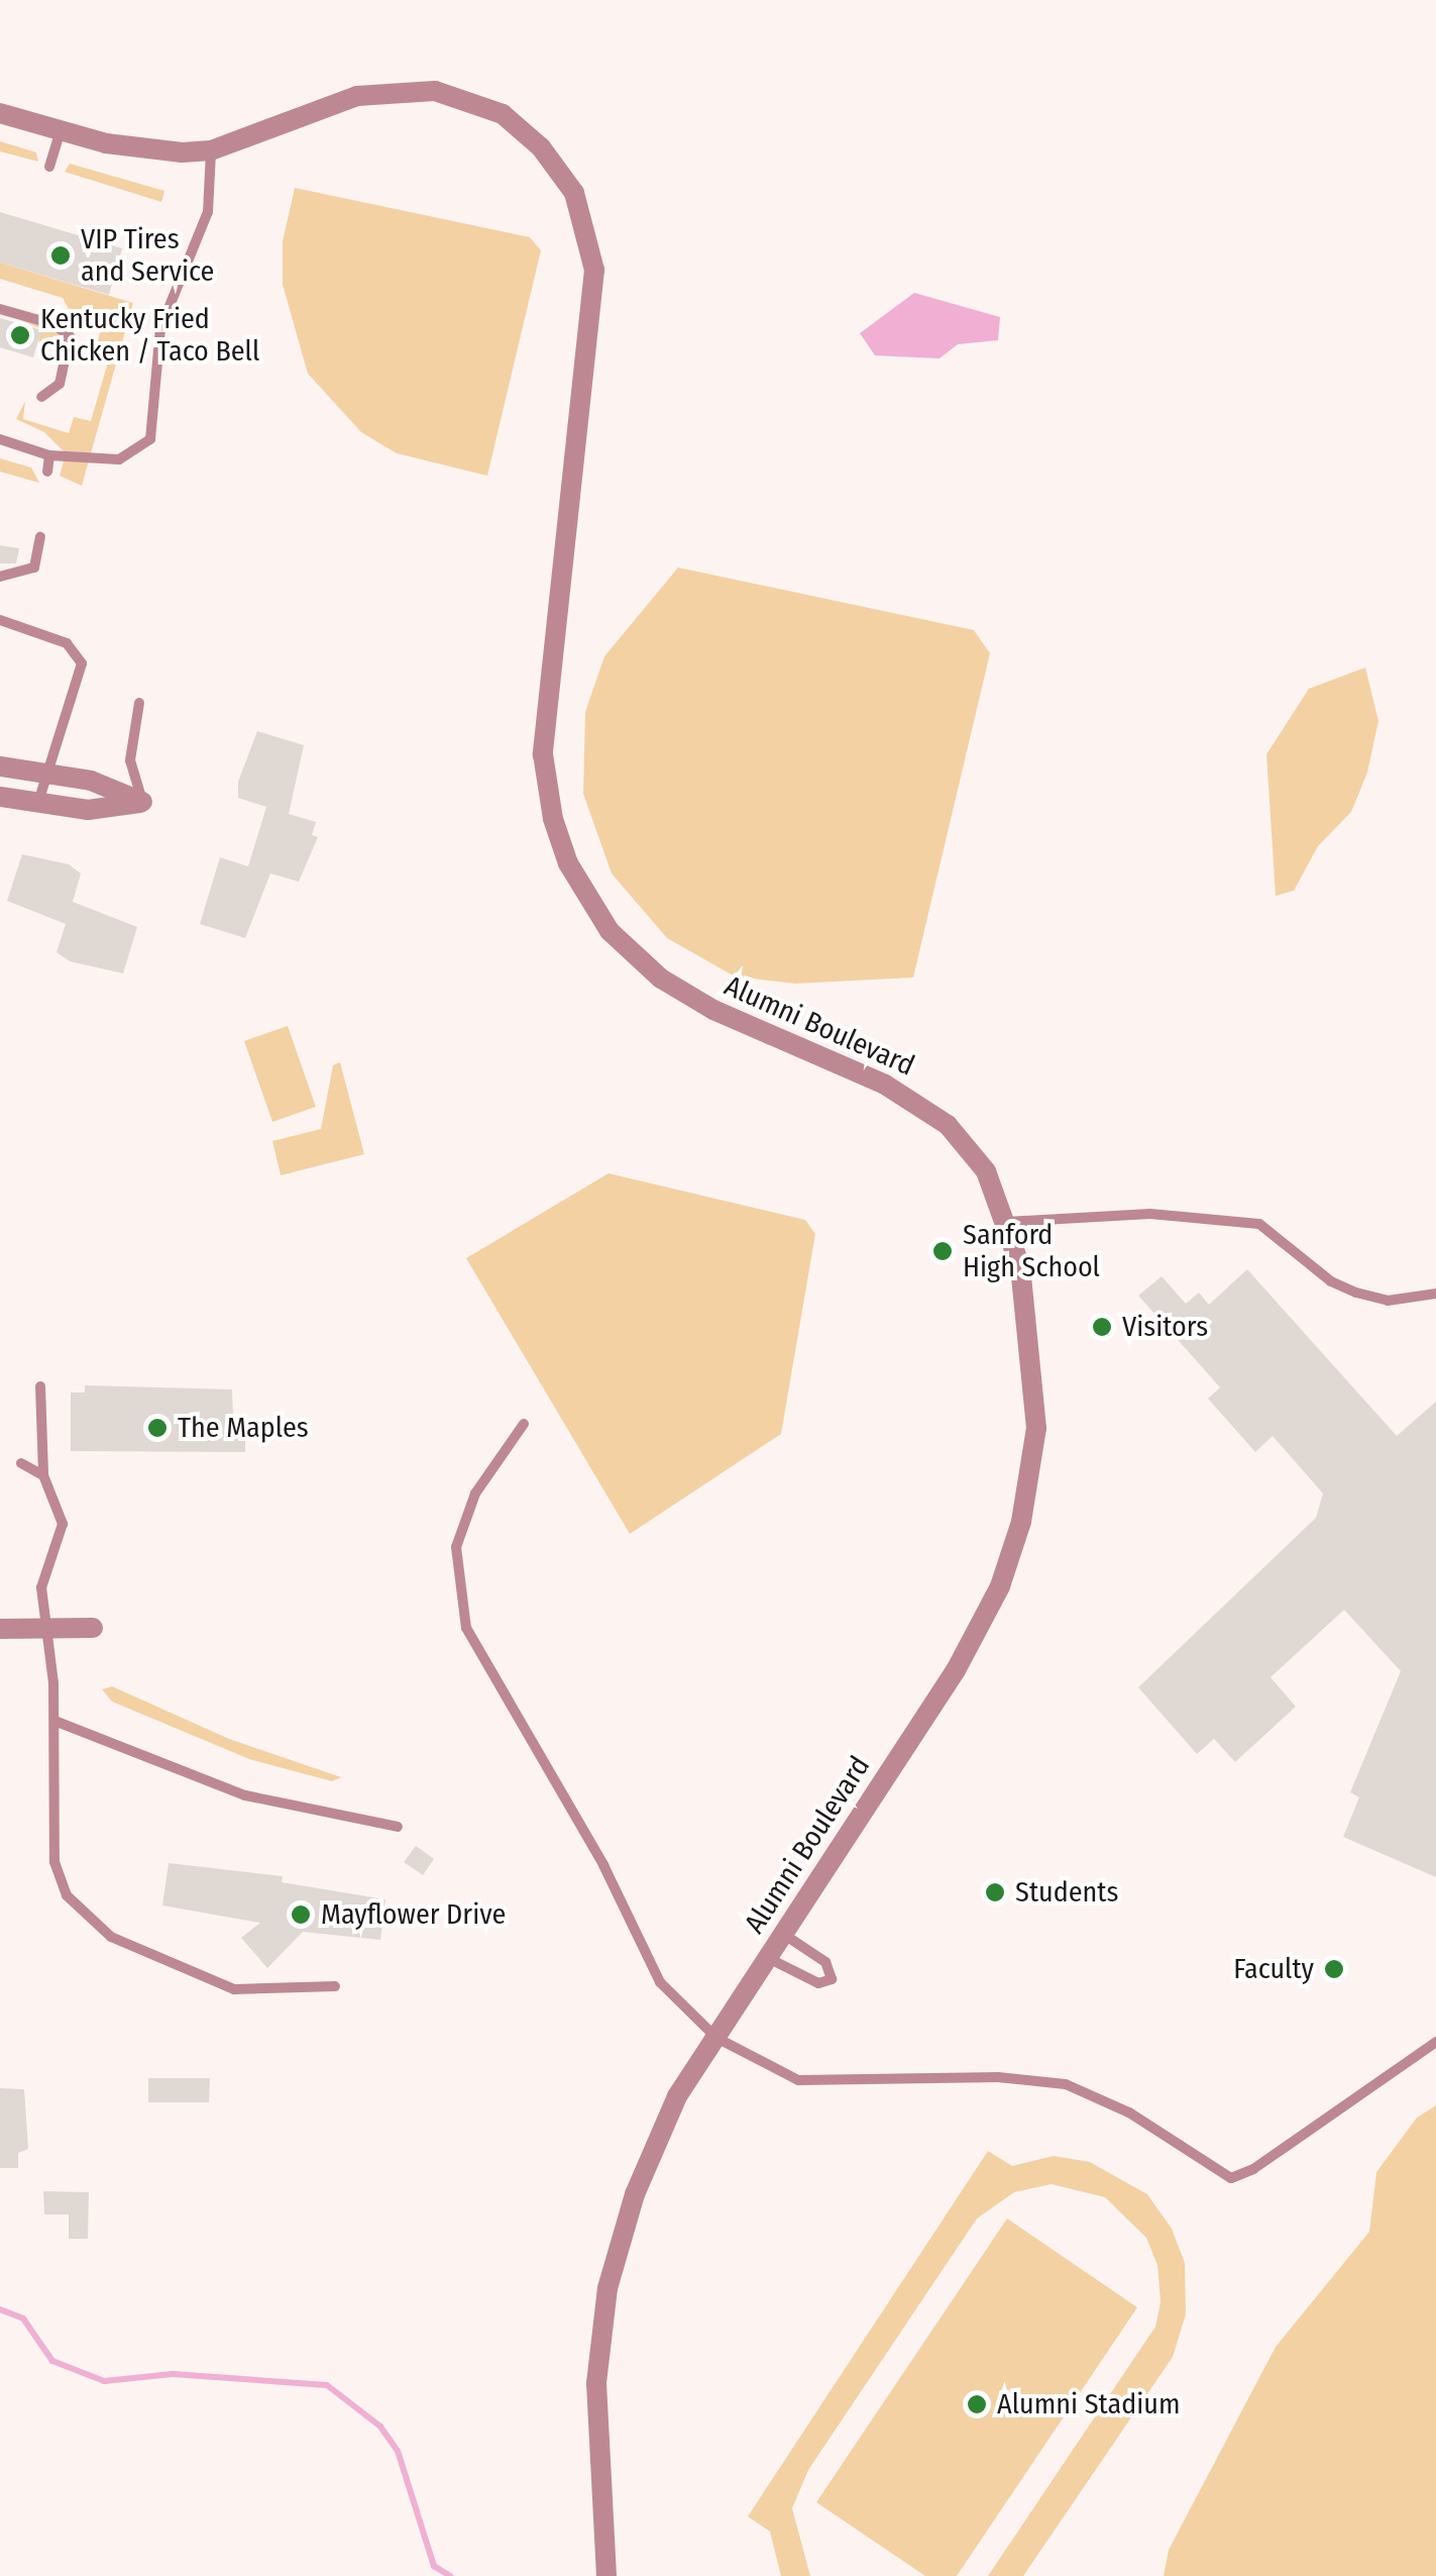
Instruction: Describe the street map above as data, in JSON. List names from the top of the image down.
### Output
{
  "streets": {
    "street": ["Alumni Boulevard"]
  },
  "places": [
    "VIP Tires and Service",
    "Kentucky Fried Chicken / Taco Bell",
    "Sanford High School",
    "Visitors",
    "The Maples",
    "Students",
    "Mayflower Drive",
    "Faculty",
    "Alumni Stadium"
  ]
}
